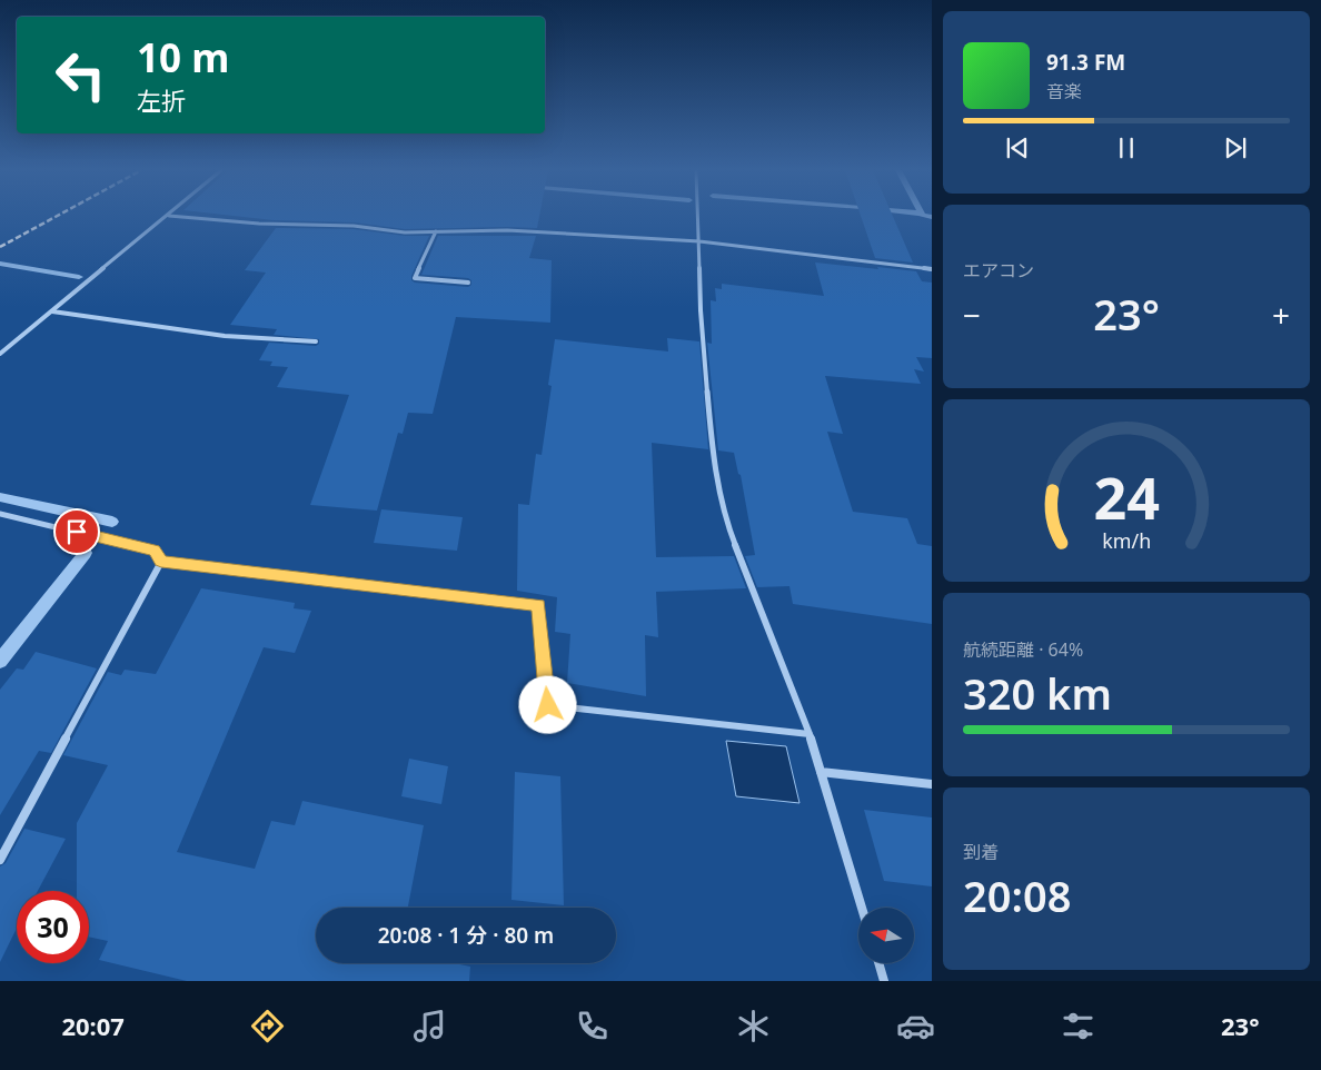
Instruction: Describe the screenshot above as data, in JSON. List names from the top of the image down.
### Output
{
  "north": "left",
  "page": {
    "turn": ["10 m", "左折"],
    "song": ["91.3 FM", "音楽"],
    "tile": [
      "エアコン",
      ["航続距離 · 64%", "320 km"],
      ["到着", "20:08"]
    ],
    "heat": ["−", "23°", "+"],
    "limit": "30",
    "trip": "20:08 · 1 分 · 80 m",
    "tabs": ["20:07", "23°"],
    "gauge": ["24", "km/h"]
  }
}
